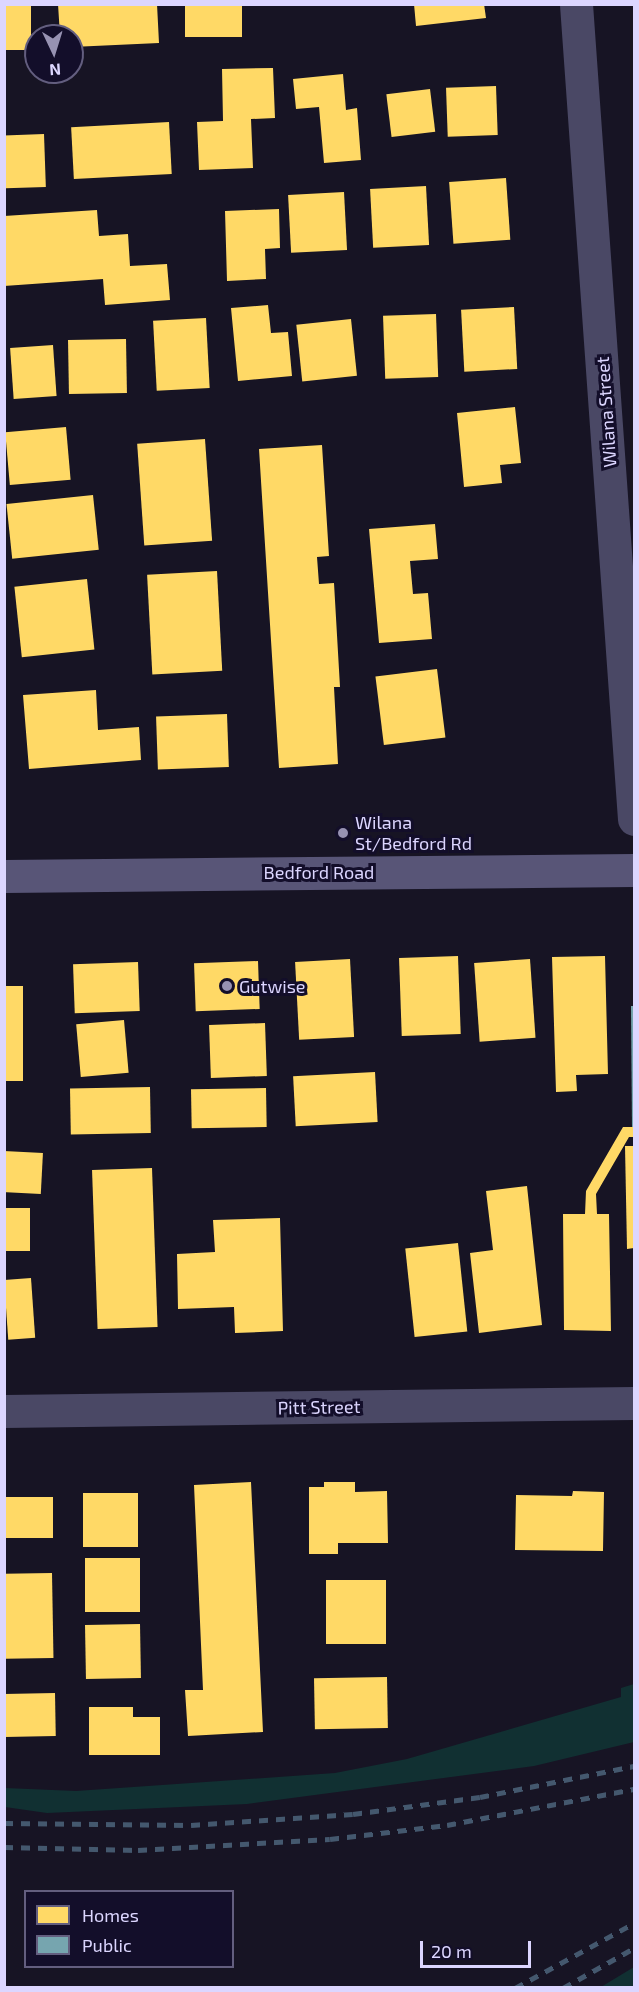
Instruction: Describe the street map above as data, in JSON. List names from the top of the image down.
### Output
{
  "streets": {
    "main road": ["Bedford Road"],
    "street": ["Wilana Street", "Pitt Street"]
  },
  "places": ["Wilana St/Bedford Rd", "Gutwise"],
  "legend": ["Homes", "Public"],
  "scale_bar": "20 m",
  "north": "bottom"
}
